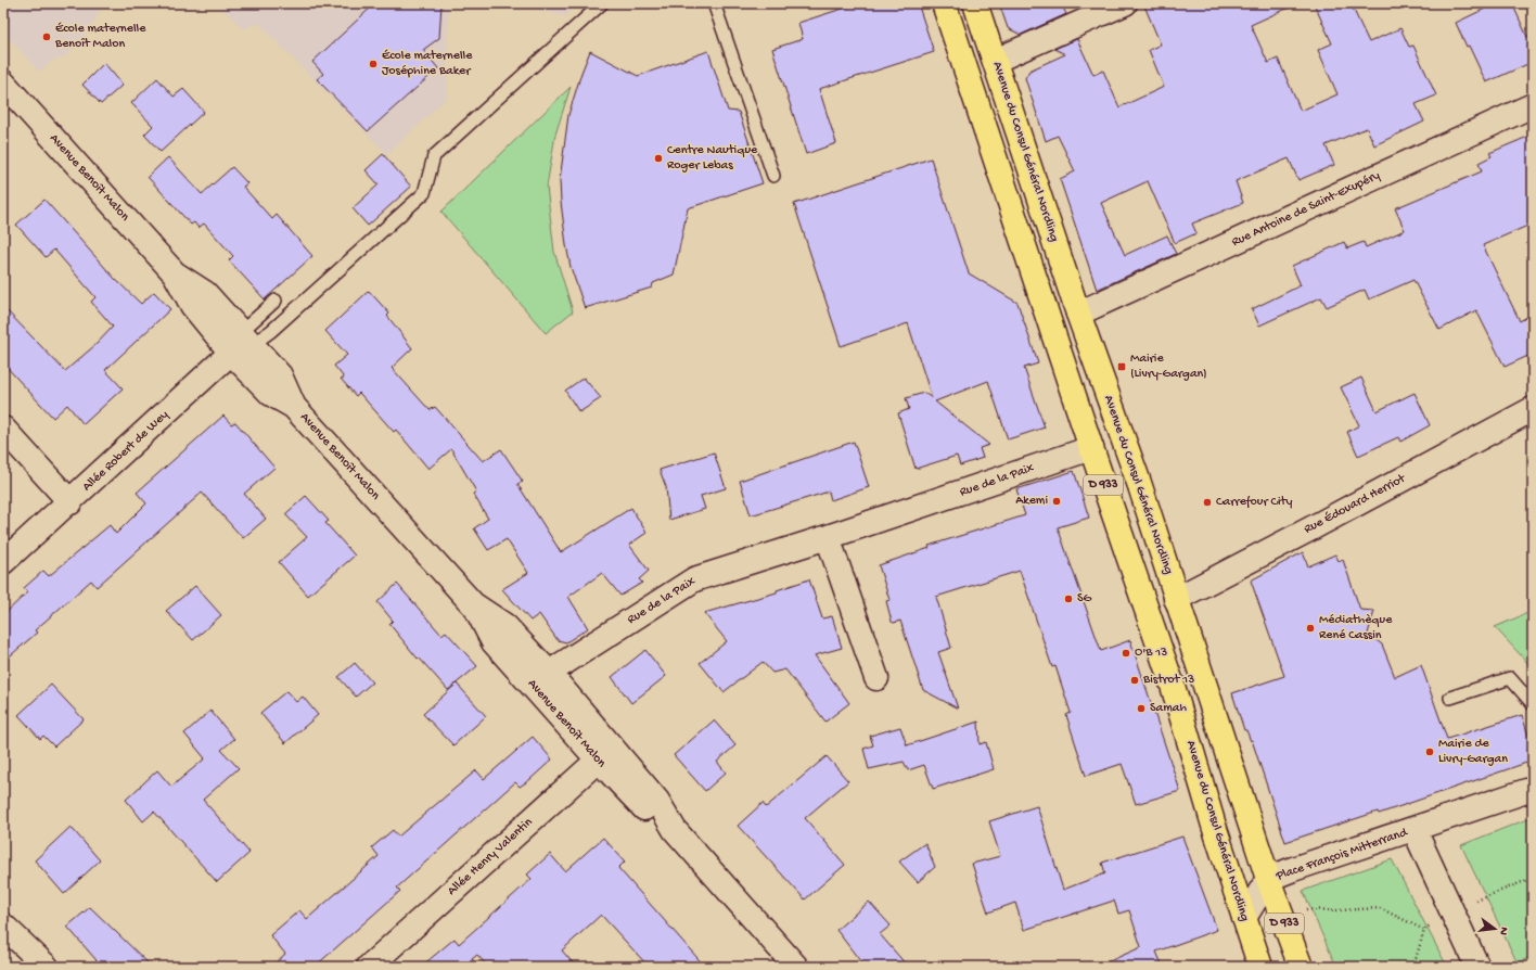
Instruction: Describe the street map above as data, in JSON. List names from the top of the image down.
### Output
{
  "streets": {
    "main road": ["Avenue du Consul Général Nordling", "D 933"],
    "street": [
      "Avenue Benoît Malon",
      "Rue Antoine de Saint-Exupéry",
      "Allée Robert de Wey",
      "Rue de la Paix",
      "Rue Édouard Herriot",
      "Place François Mitterrand",
      "Allée Henry Valentin"
    ]
  },
  "crossings": [
    ["Avenue du Consul Général Nordling", "Rue Antoine de Saint-Exupéry"],
    ["Avenue du Consul Général Nordling", "Rue de la Paix"],
    ["Avenue du Consul Général Nordling", "Rue Édouard Herriot"],
    ["Avenue du Consul Général Nordling", "Place François Mitterrand"],
    ["Avenue Benoît Malon", "Allée Robert de Wey"],
    ["Avenue Benoît Malon", "Rue de la Paix"],
    ["Avenue Benoît Malon", "Allée Henry Valentin"]
  ],
  "places": {
    "other": [
      "École maternelle Benoît Malon",
      "École maternelle Joséphine Baker",
      "Centre Nautique Roger Lebas",
      "Akemi",
      "Carrefour City",
      "SG",
      "Médiathèque René Cassin",
      "O'B 13",
      "Bistrot 13",
      "Samah",
      "Mairie de Livry-Gargan"
    ],
    "transit": ["Mairie (Livry-Gargan)"]
  },
  "north": "right"
}
